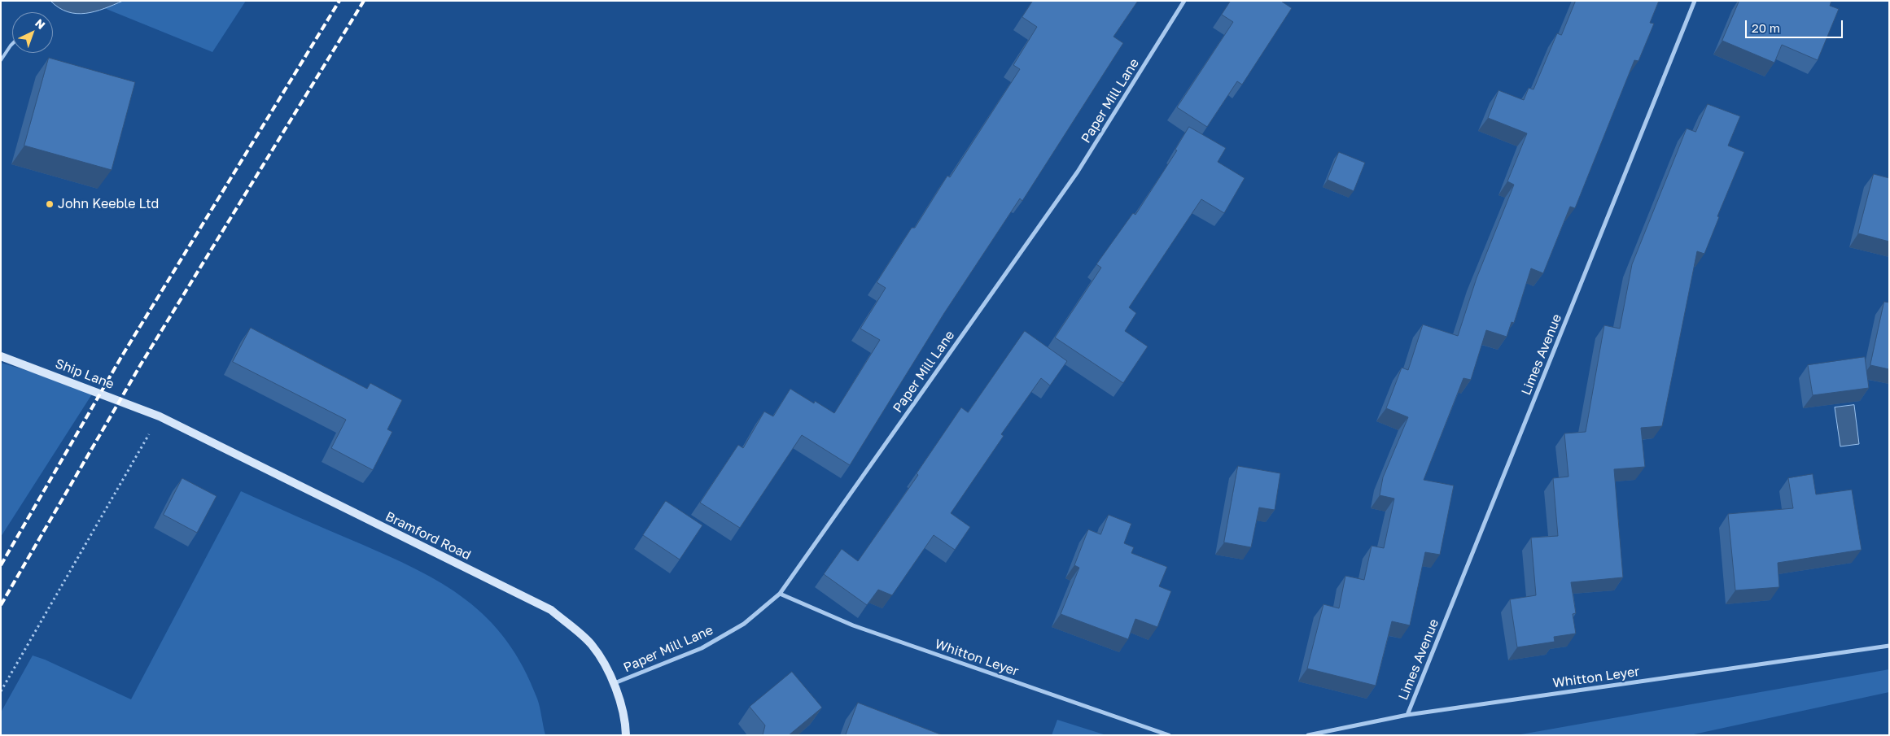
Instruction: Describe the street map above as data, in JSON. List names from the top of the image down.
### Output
{
  "streets": {
    "main road": ["Ship Lane", "Bramford Road"],
    "street": ["Paper Mill Lane", "Limes Avenue", "Whitton Leyer"]
  },
  "crossings": [
    ["Paper Mill Lane", "Bramford Road"],
    ["Paper Mill Lane", "Whitton Leyer"],
    ["Limes Avenue", "Whitton Leyer"],
    ["Ship Lane", "Bramford Road"]
  ],
  "places": ["John Keeble Ltd"],
  "scale_bar": "20 m",
  "north": "top right"
}
